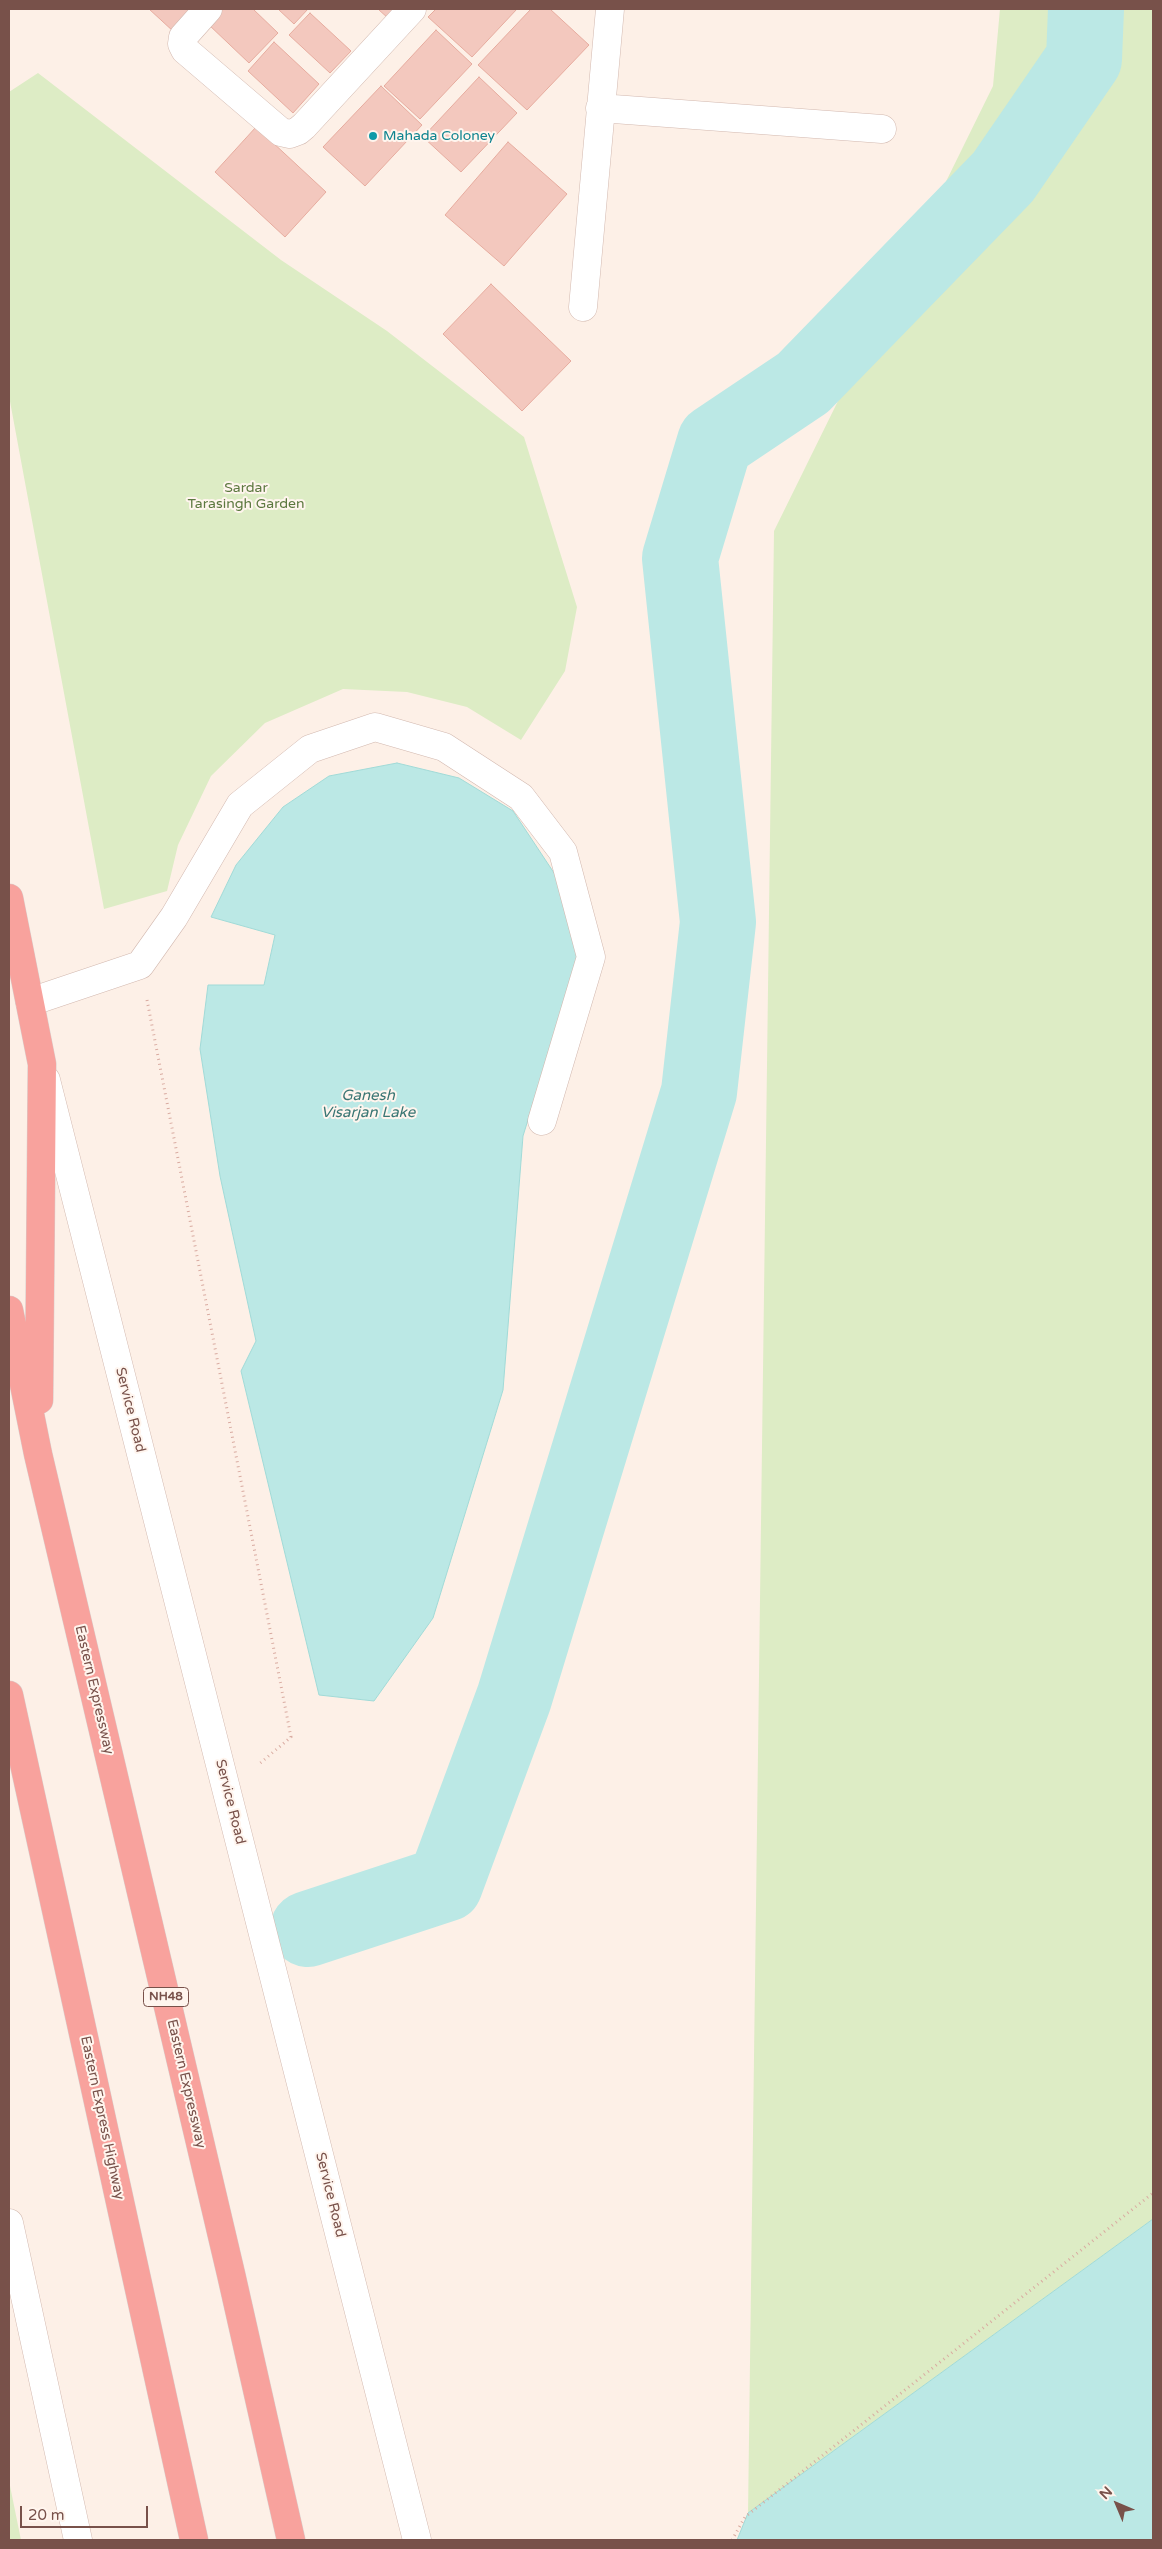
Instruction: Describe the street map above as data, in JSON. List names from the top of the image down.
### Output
{
  "streets": {
    "highway": ["Eastern Expressway", "NH48", "Eastern Express Highway"],
    "street": ["Service Road"]
  },
  "crossings": [
    ["Eastern Expressway", "NH48"]
  ],
  "water": ["Ganesh Visarjan Lake"],
  "parks": ["Sardar Tarasingh Garden"],
  "places": ["Mahada Coloney"],
  "scale_bar": "20 m",
  "north": "top left"
}
